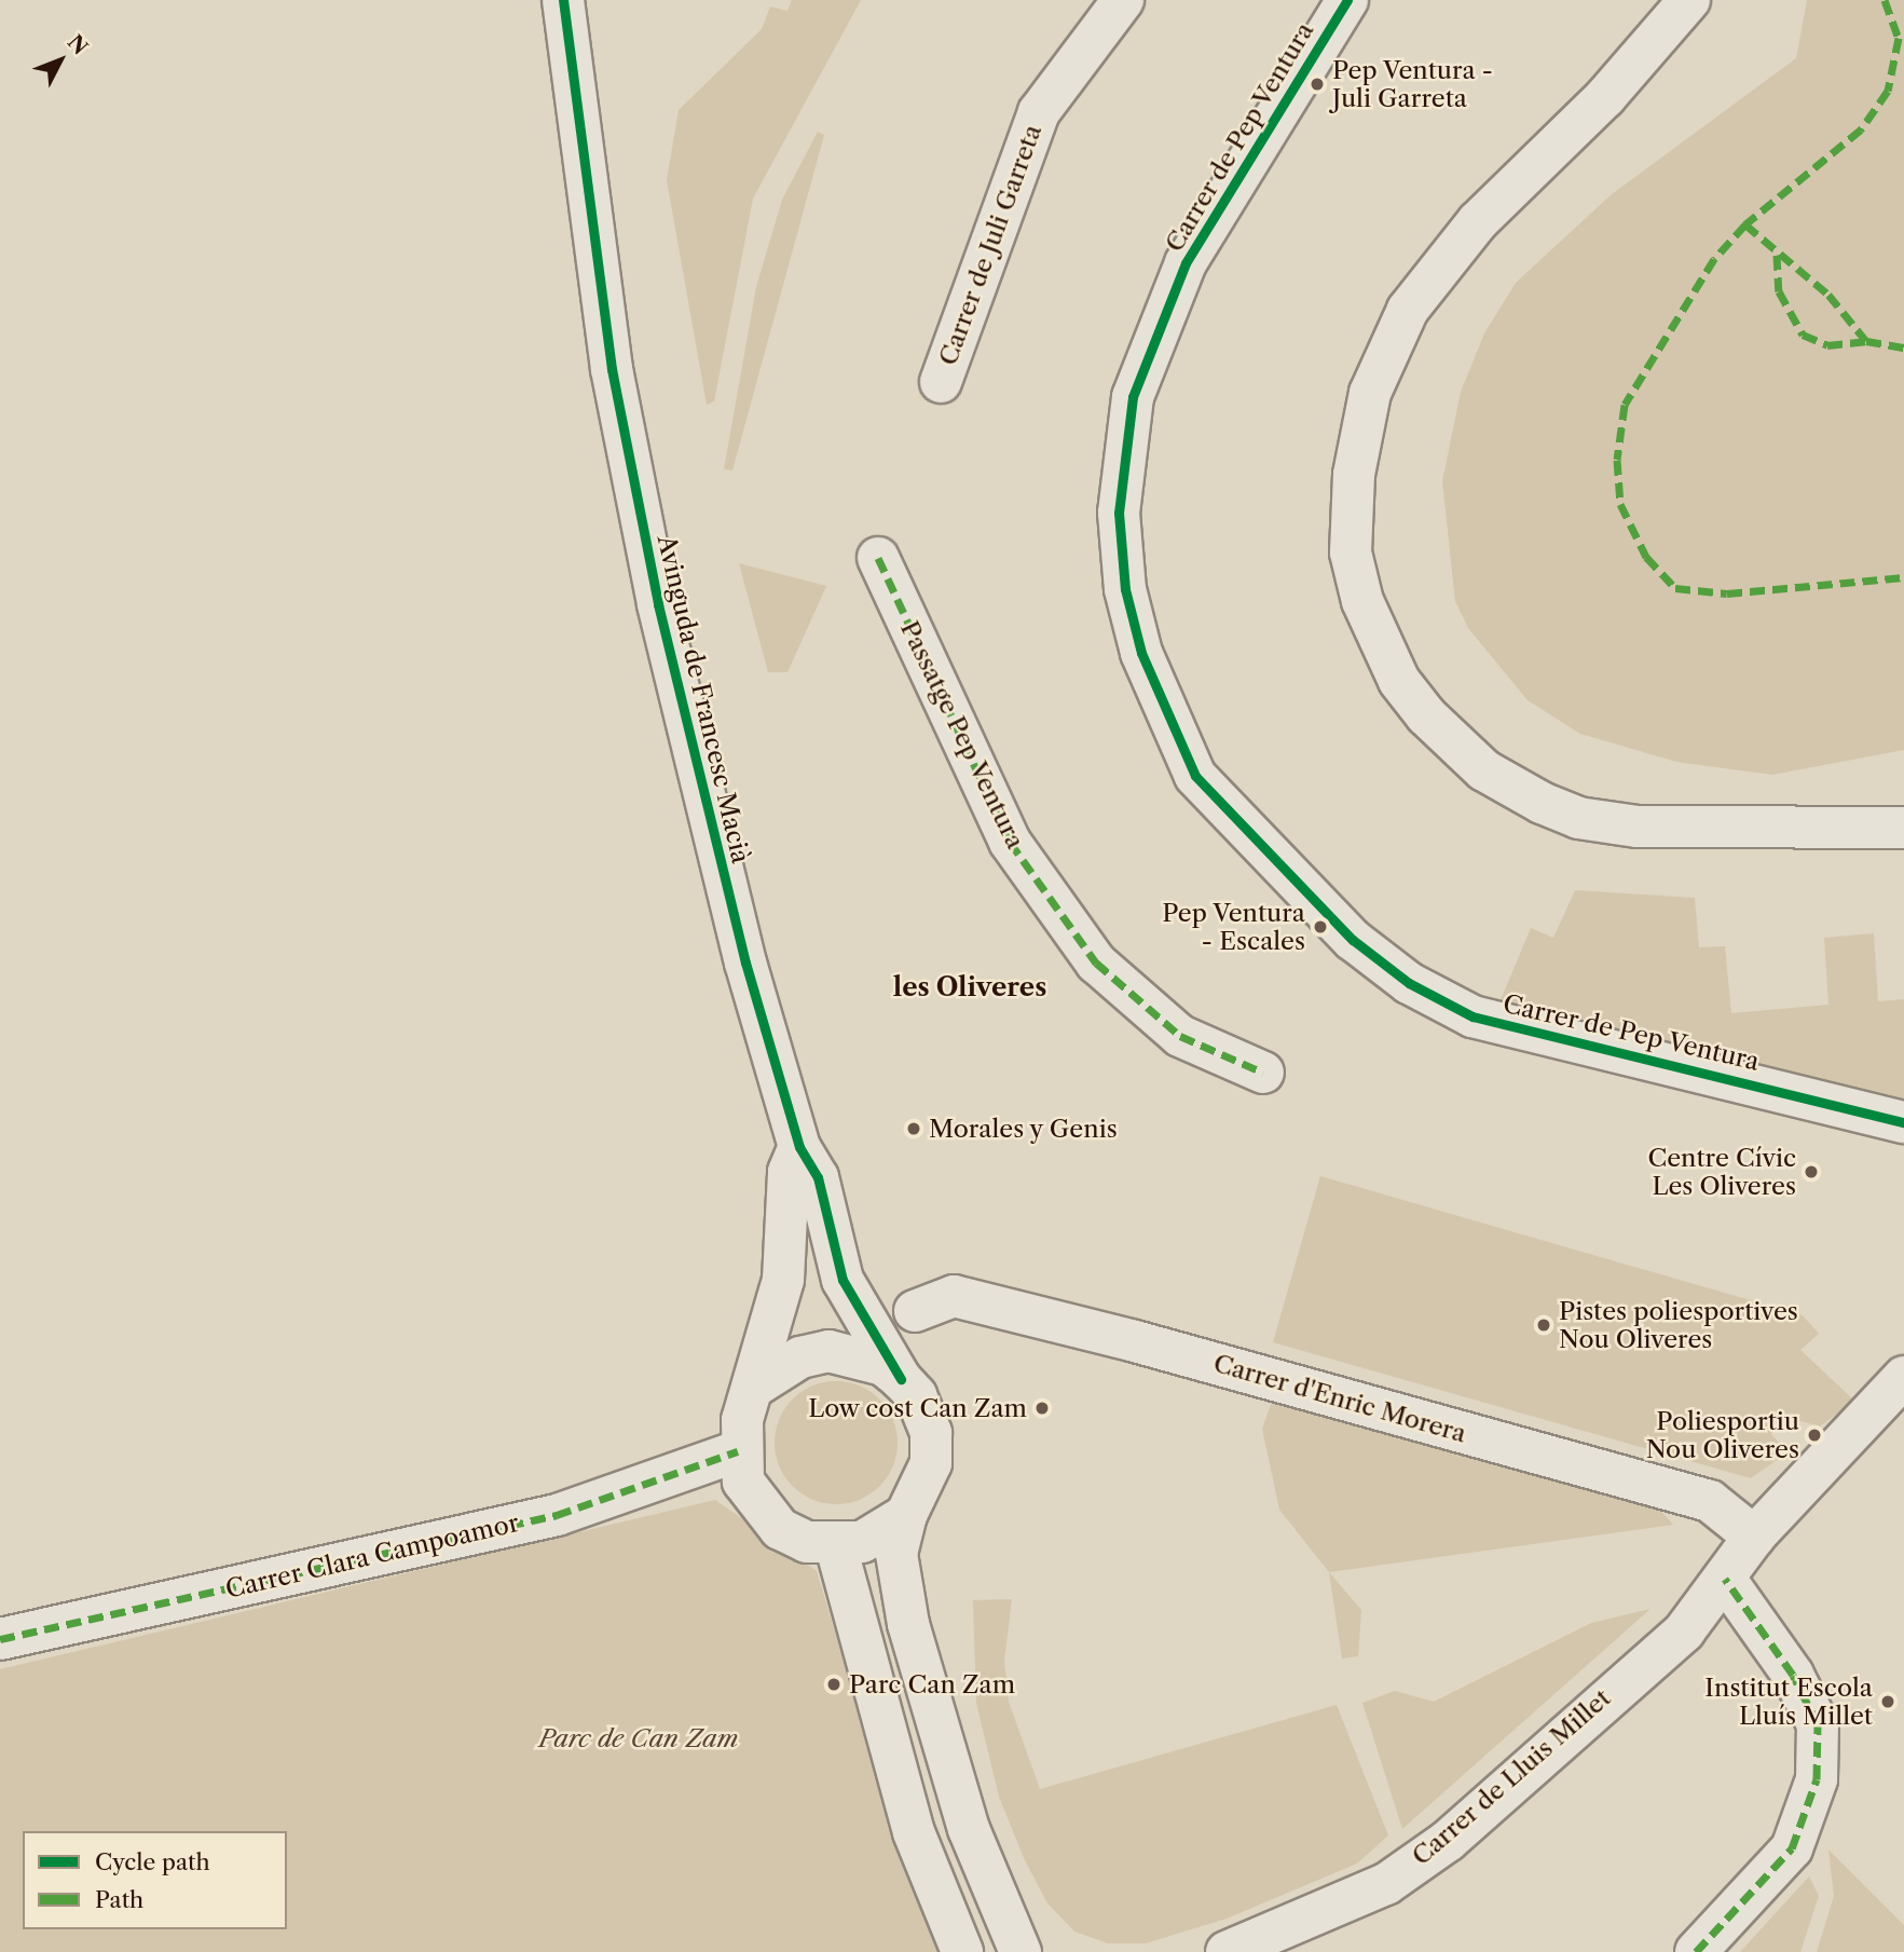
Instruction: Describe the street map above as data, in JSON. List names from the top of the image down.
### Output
{
  "streets": {
    "street": [
      "Carrer de Pep Ventura",
      "Carrer de Juli Garreta",
      "Avinguda de Francesc Macià",
      "Passatge Pep Ventura",
      "Carrer d'Enric Morera",
      "Carrer Clara Campoamor",
      "Carrer de Lluis Millet"
    ]
  },
  "crossings": [
    ["Avinguda de Francesc Macià", "Carrer Clara Campoamor"]
  ],
  "districts": ["les Oliveres"],
  "parks": ["Parc de Can Zam"],
  "places": [
    "Pep Ventura - Juli Garreta",
    "Pep Ventura - Escales",
    "Morales y Genis",
    "Centre Cívic Les Oliveres",
    "Pistes poliesportives Nou Oliveres",
    "Low cost Can Zam",
    "Poliesportiu Nou Oliveres",
    "Parc Can Zam",
    "Institut Escola Lluís Millet"
  ],
  "legend": ["Cycle path", "Path"],
  "north": "top right"
}
